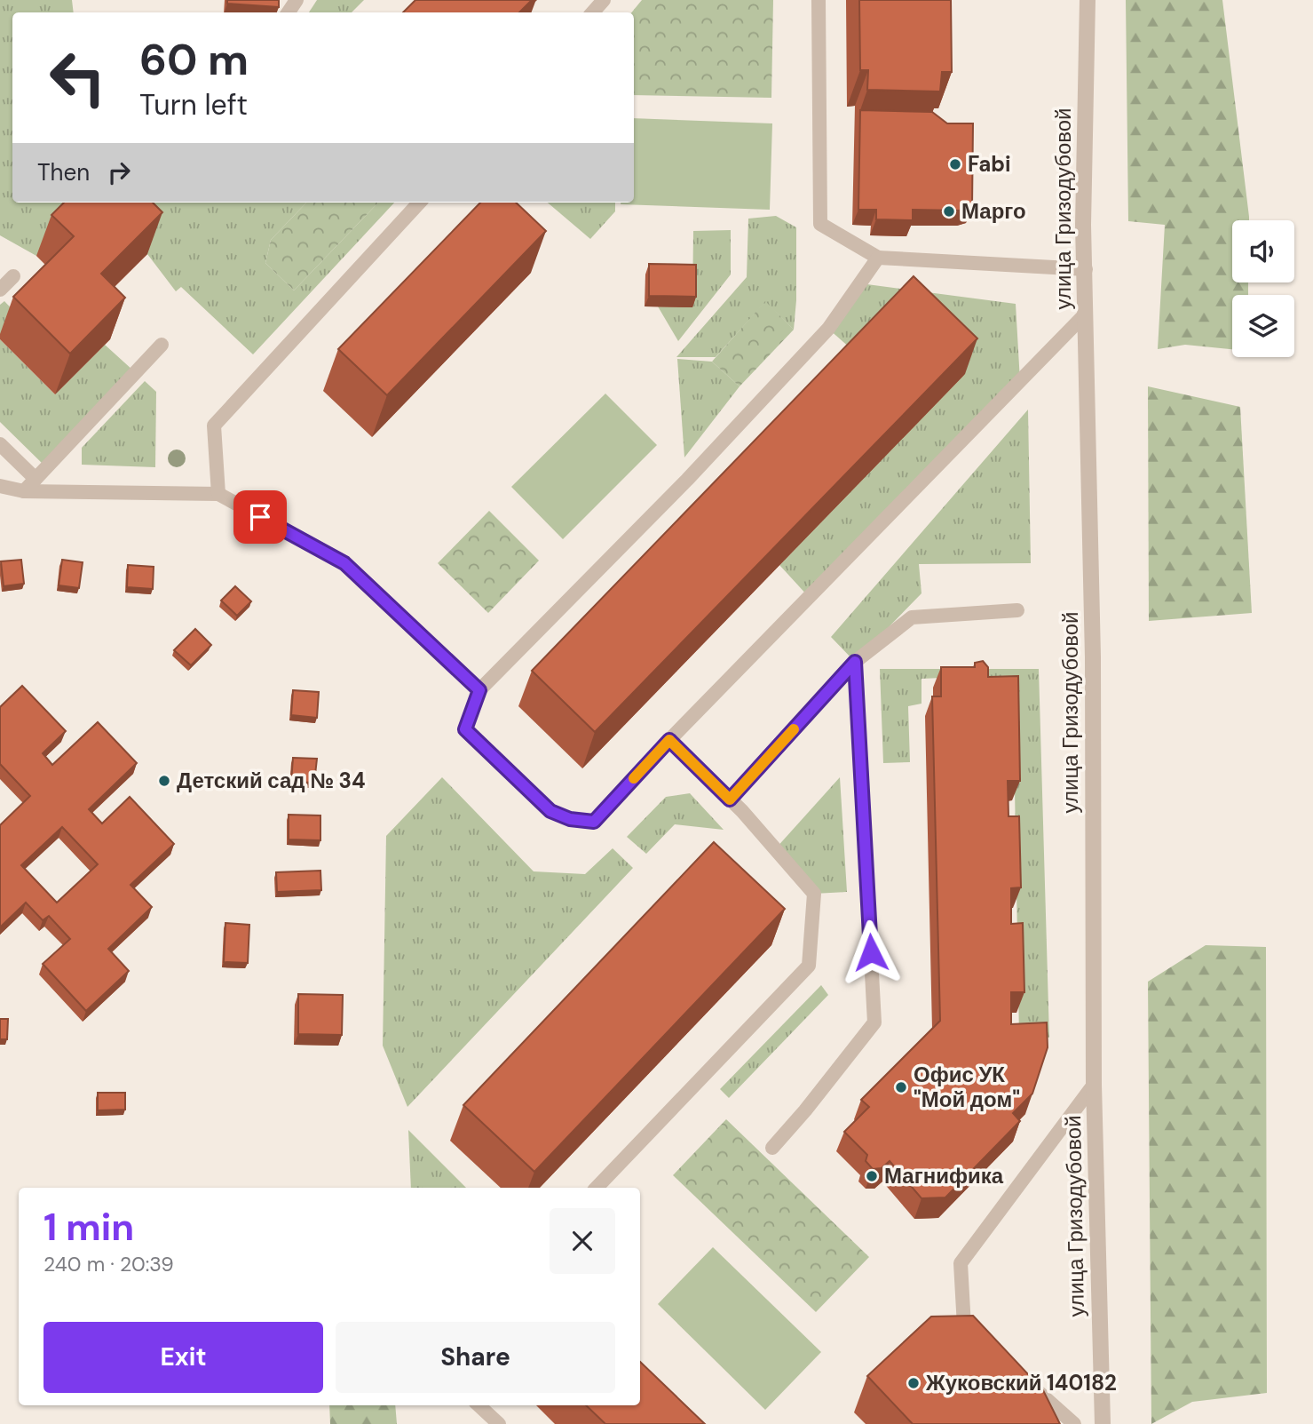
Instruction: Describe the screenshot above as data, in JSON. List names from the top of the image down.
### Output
{
  "streets": {
    "street": ["улица Гризодубовой"]
  },
  "places": [
    "Fabi",
    "Марго",
    "Детский сад № 34",
    "Офис УК \"Мой дом\"",
    "Магнифика",
    "Жуковский 140182"
  ],
  "page": {
    "turn": ["60 m", "Turn left"],
    "then": "Then",
    "heading": ["1 min", "240 m · 20:39"],
    "buttons": ["Exit", "Share"]
  }
}
